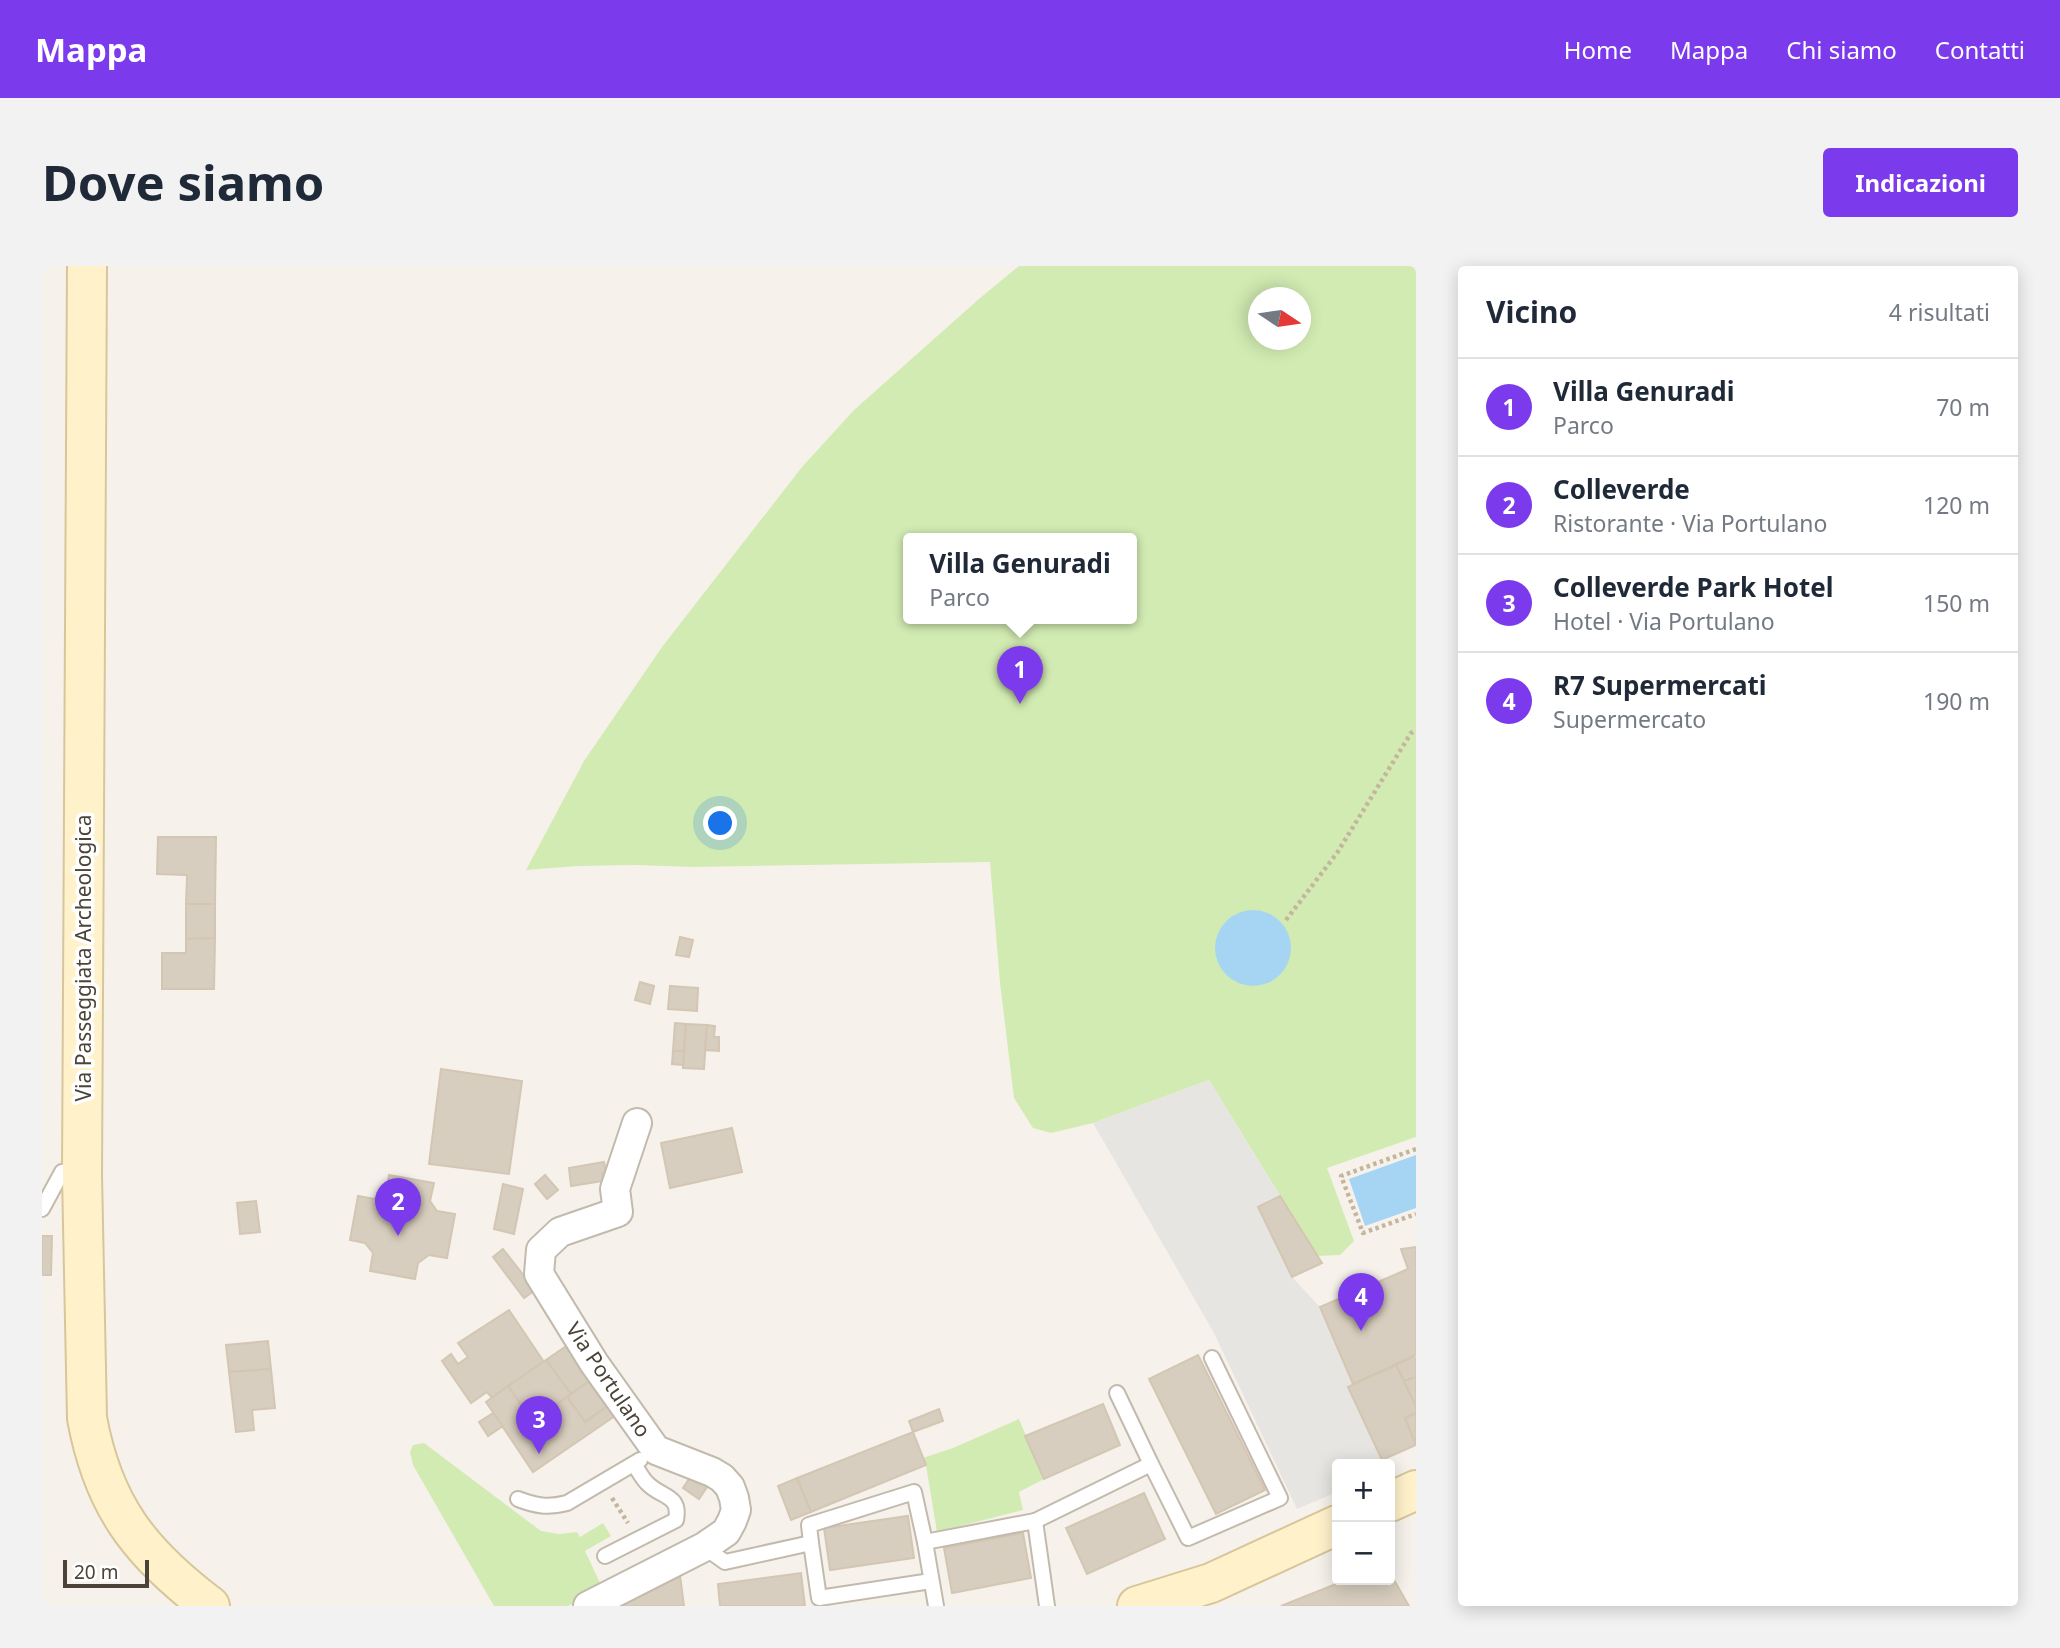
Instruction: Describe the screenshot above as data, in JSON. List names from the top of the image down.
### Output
{
  "streets": {
    "main road": ["Via Passeggiata Archeologica"],
    "street": ["Via Portulano"]
  },
  "scale_bar": "20 m",
  "north": "right",
  "page": {
    "header": "Mappa",
    "nav": [
      "Home",
      "Mappa",
      "Chi siamo",
      "Contatti"
    ],
    "buttons": "Indicazioni",
    "title": "Dove siamo",
    "heading": ["Vicino", "4 risultati"],
    "list": [
      {
        "mark": "1",
        "name": "Villa Genuradi",
        "note": "Parco",
        "value": "70 m"
      },
      {
        "mark": "2",
        "name": "Colleverde",
        "note": "Ristorante · Via Portulano",
        "value": "120 m"
      },
      {
        "mark": "3",
        "name": "Colleverde Park Hotel",
        "note": "Hotel · Via Portulano",
        "value": "150 m"
      },
      {
        "mark": "4",
        "name": "R7 Supermercati",
        "note": "Supermercato",
        "value": "190 m"
      }
    ],
    "popup": ["Villa Genuradi", "Parco"],
    "pins": [
      "1",
      "2",
      "4",
      "3"
    ],
    "map_buttons": ["+", "−"],
    "scale": "20 m"
  }
}
